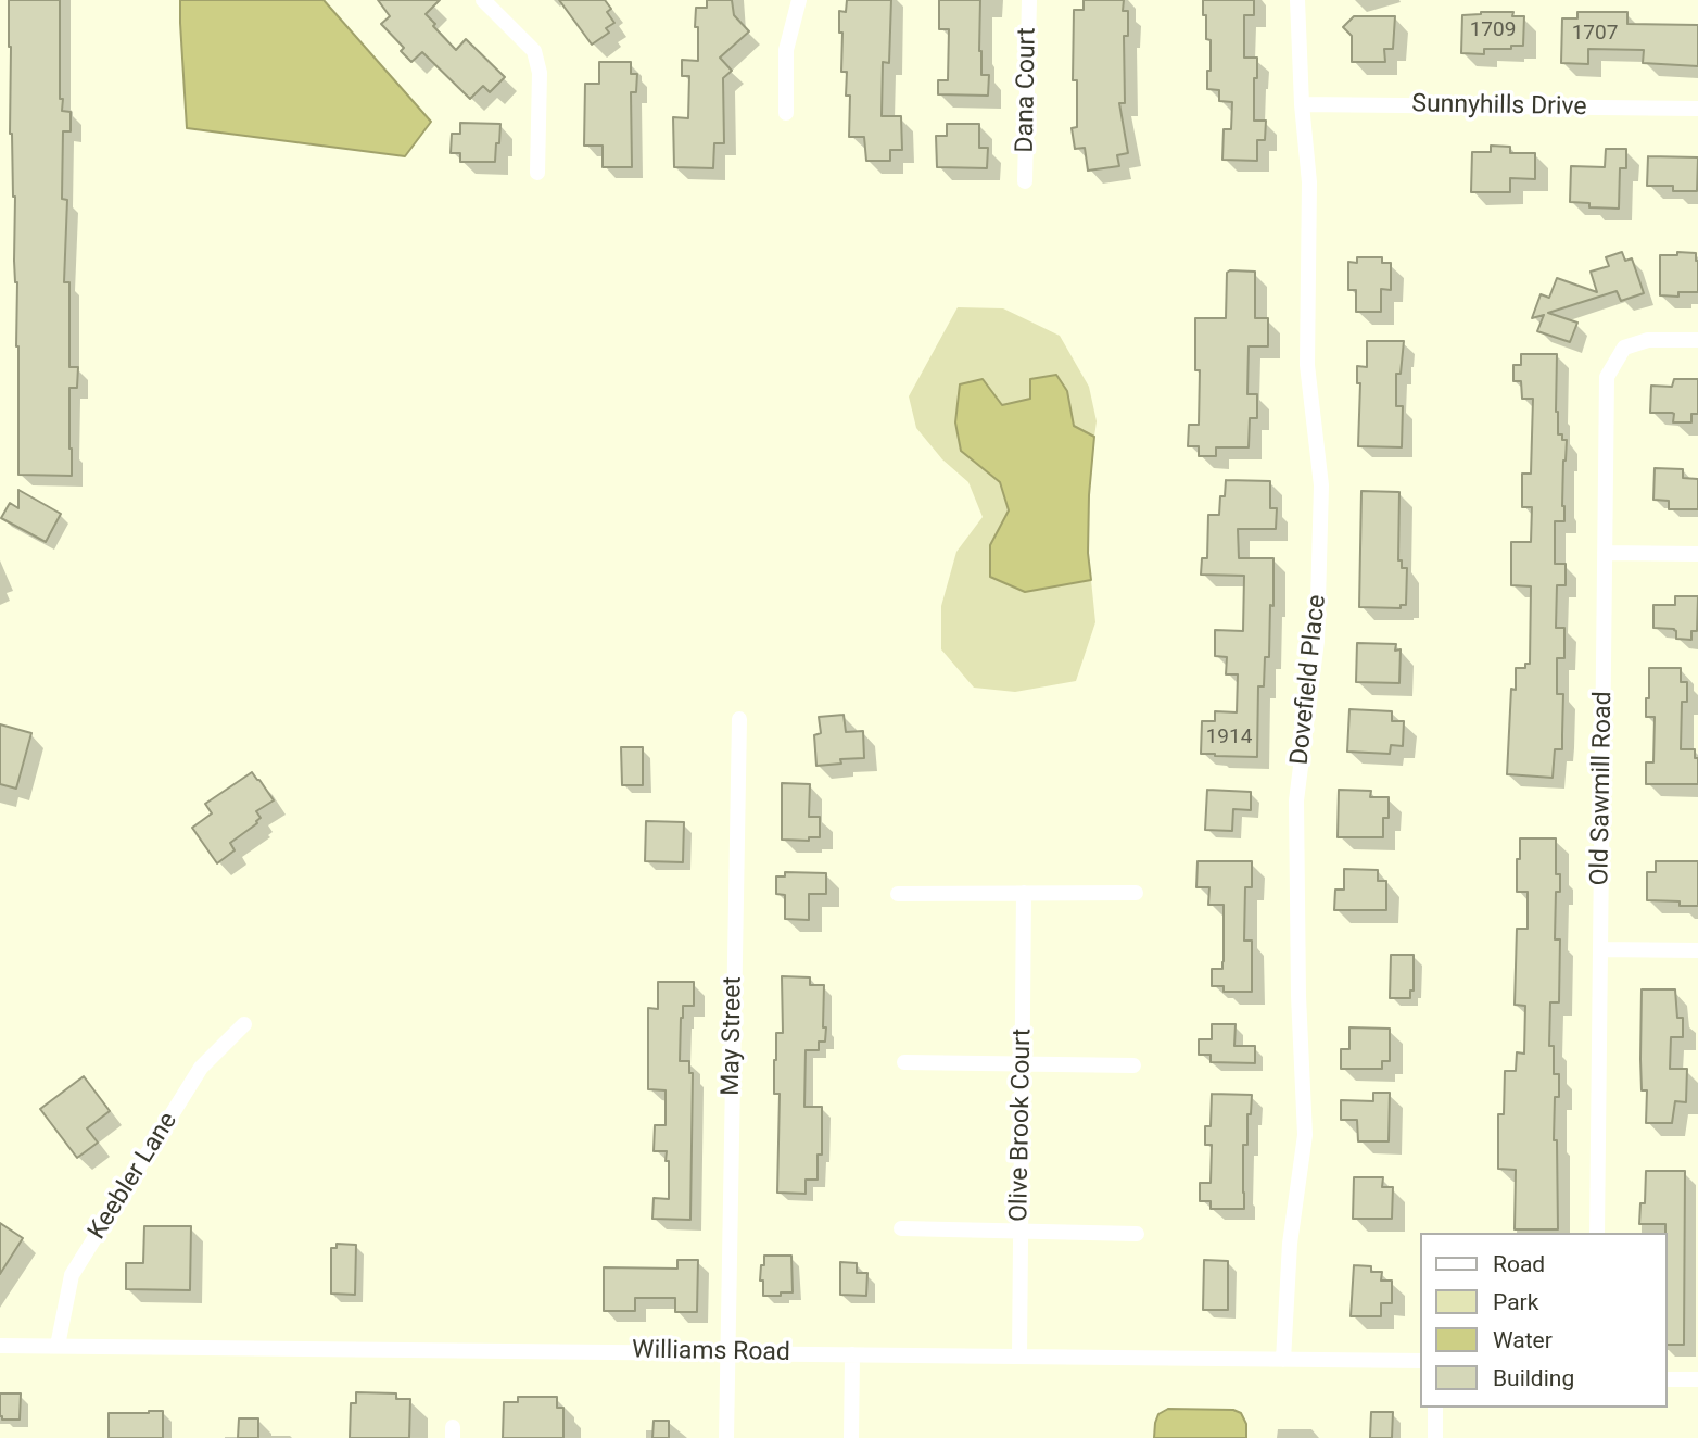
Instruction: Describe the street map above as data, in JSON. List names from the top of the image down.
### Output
{
  "streets": {
    "street": [
      "Dana Court",
      "Sunnyhills Drive",
      "Dovefield Place",
      "Old Sawmill Road",
      "May Street",
      "Olive Brook Court",
      "Keebler Lane",
      "Williams Road"
    ]
  },
  "crossings": [
    ["Sunnyhills Drive", "Dovefield Place"],
    ["Dovefield Place", "Williams Road"],
    ["May Street", "Williams Road"],
    ["Olive Brook Court", "Williams Road"],
    ["Keebler Lane", "Williams Road"]
  ],
  "house_numbers": ["1709", "1707", "1914"],
  "legend": [
    "Road",
    "Park",
    "Water",
    "Building"
  ]
}
